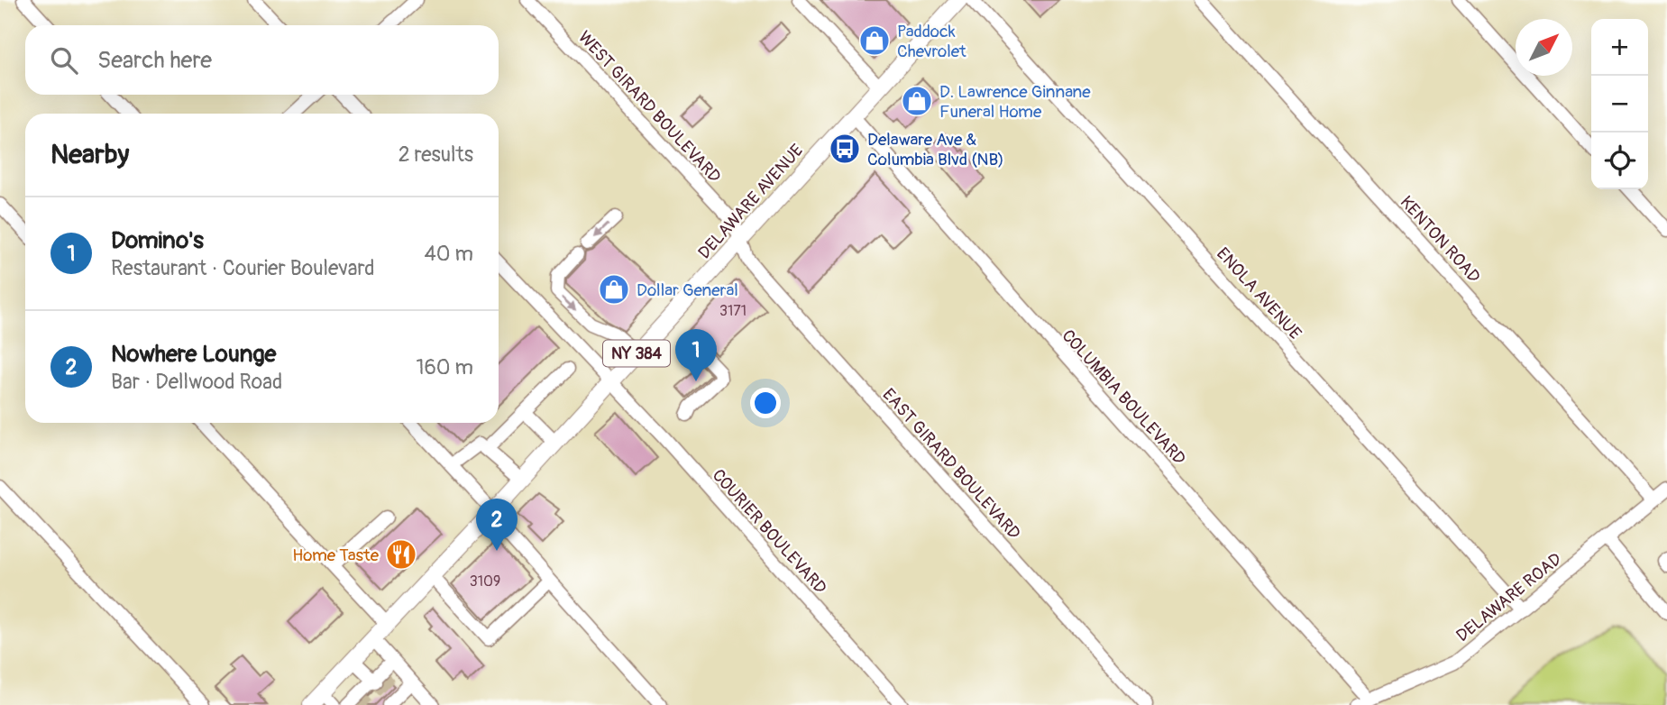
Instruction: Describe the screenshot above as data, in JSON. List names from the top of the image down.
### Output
{
  "streets": {
    "main road": ["DELAWARE AVENUE", "NY 384"],
    "street": [
      "WEST GIRARD BOULEVARD",
      "KENTON ROAD",
      "ENOLA AVENUE",
      "COLUMBIA BOULEVARD",
      "EAST GIRARD BOULEVARD",
      "COURIER BOULEVARD",
      "DELAWARE ROAD"
    ]
  },
  "crossings": [
    ["WEST GIRARD BOULEVARD", "DELAWARE AVENUE"],
    ["WEST GIRARD BOULEVARD", "EAST GIRARD BOULEVARD"],
    ["DELAWARE AVENUE", "COLUMBIA BOULEVARD"],
    ["DELAWARE AVENUE", "EAST GIRARD BOULEVARD"],
    ["DELAWARE AVENUE", "COURIER BOULEVARD"],
    ["KENTON ROAD", "DELAWARE ROAD"],
    ["ENOLA AVENUE", "DELAWARE ROAD"],
    ["COLUMBIA BOULEVARD", "DELAWARE ROAD"]
  ],
  "places": {
    "shop": ["Paddock Chevrolet", "D. Lawrence Ginnane Funeral Home", "Dollar General"],
    "bus stop": ["Delaware Ave & Columbia Blvd (NB)"],
    "restaurant": ["Home Taste"]
  },
  "house_numbers": ["3171", "3109"],
  "north": "top right",
  "page": {
    "map_buttons": ["+", "−"],
    "search": "Search here",
    "heading": ["Nearby", "2 results"],
    "list": [
      {
        "mark": "1",
        "name": "Domino's",
        "note": "Restaurant · Courier Boulevard",
        "value": "40 m"
      },
      {
        "mark": "2",
        "name": "Nowhere Lounge",
        "note": "Bar · Dellwood Road",
        "value": "160 m"
      }
    ],
    "pins": ["1", "2"]
  }
}
